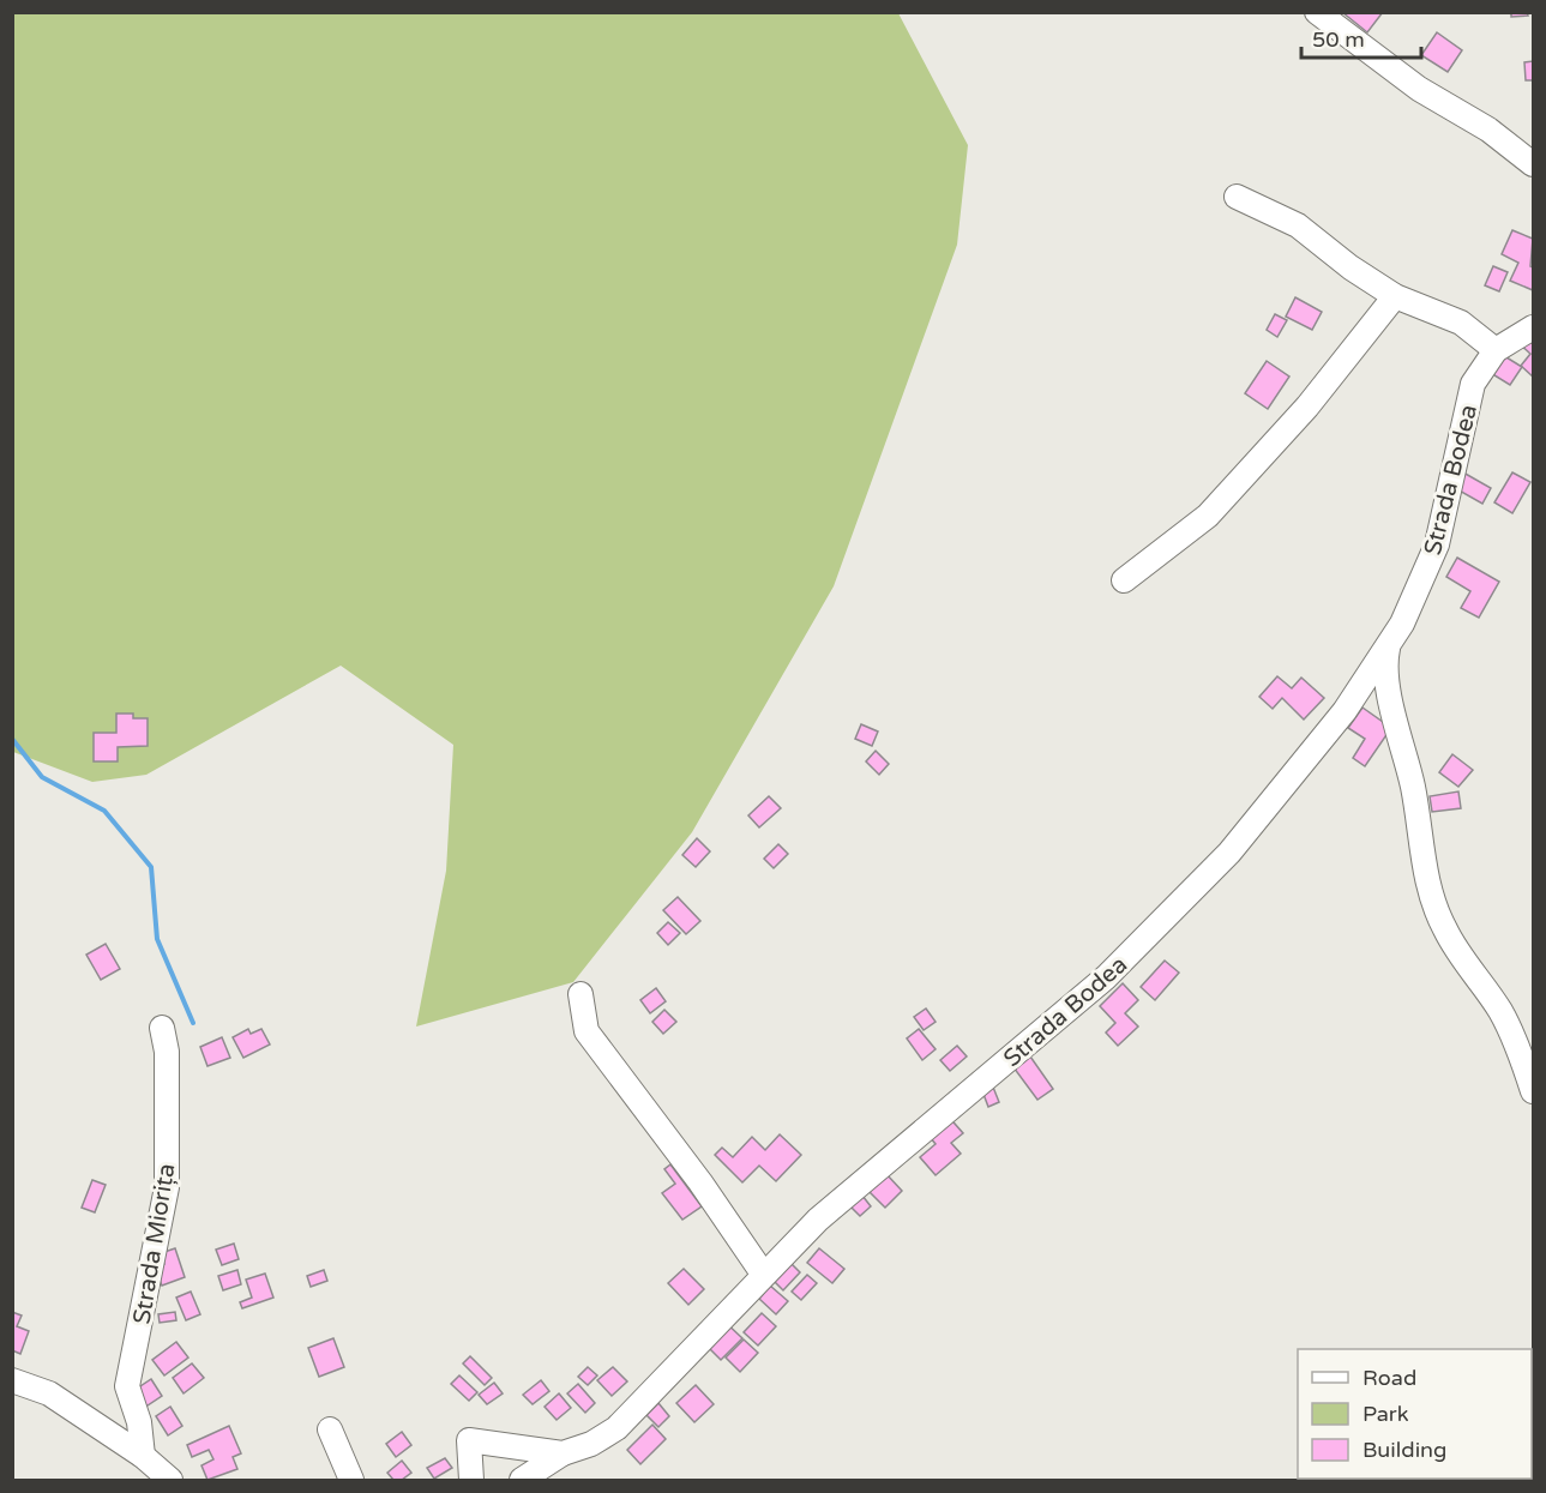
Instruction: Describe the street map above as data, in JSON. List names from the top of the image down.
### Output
{
  "streets": {
    "street": ["Strada Bodea", "Strada Miorița"]
  },
  "legend": ["Road", "Park", "Building"],
  "scale_bar": "50 m"
}
